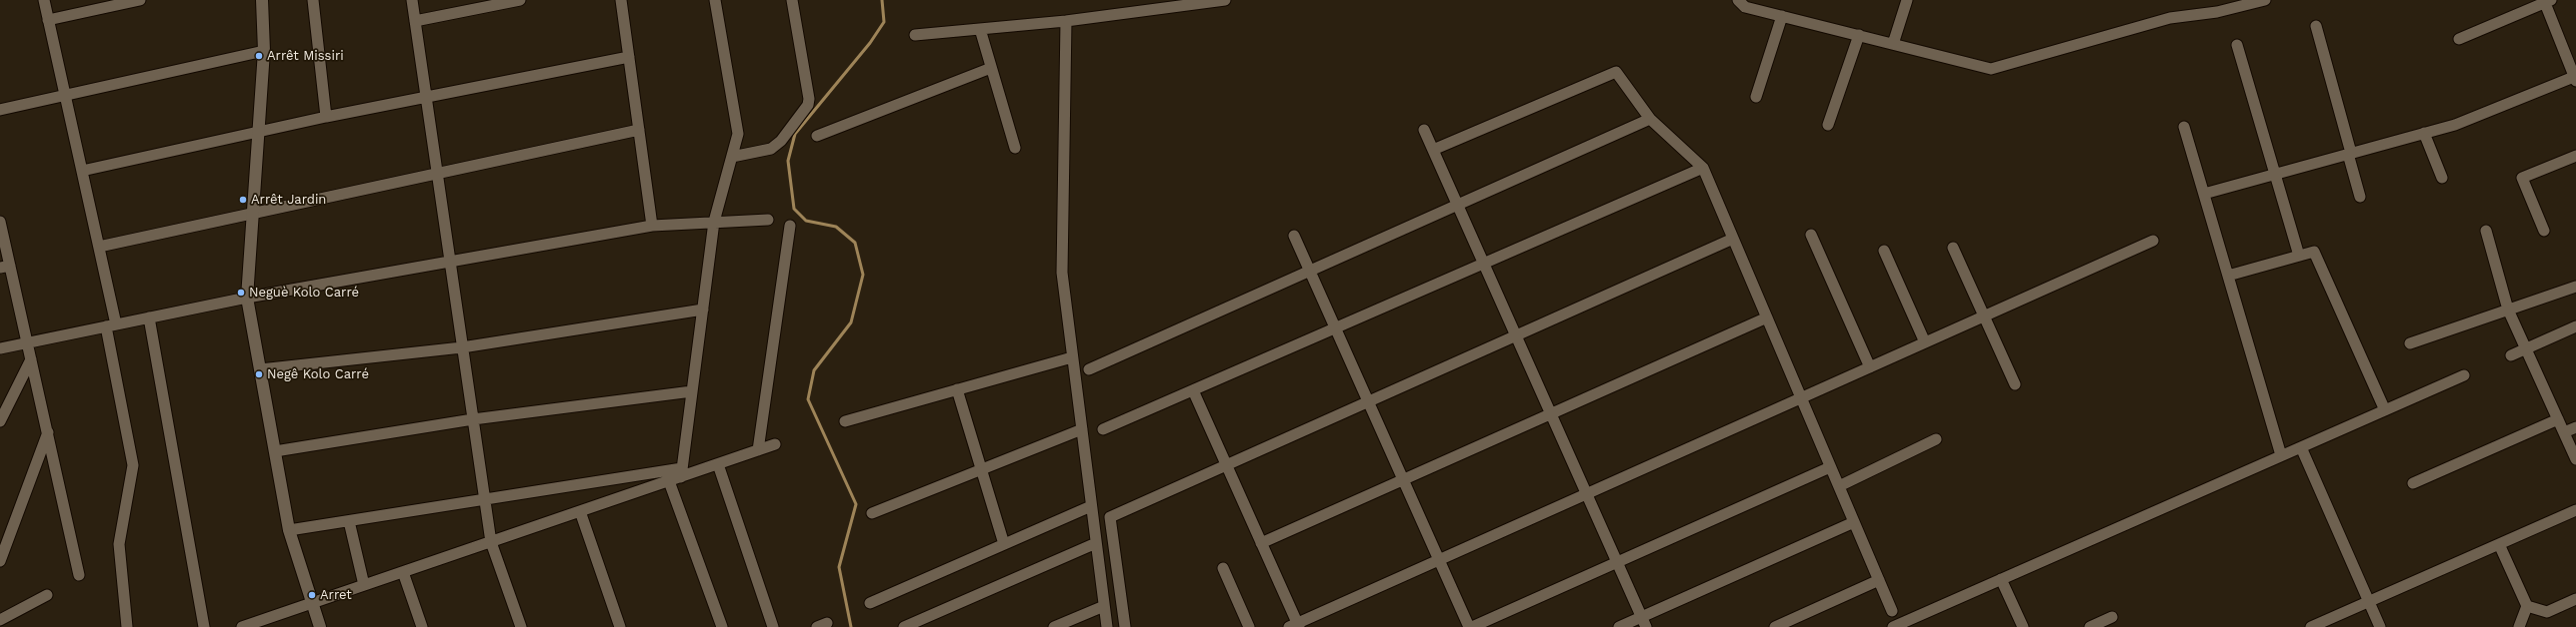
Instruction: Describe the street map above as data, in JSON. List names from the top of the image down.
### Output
{
  "places": [
    "Arrêt Missiri",
    "Arrêt Jardin",
    "Neguè Kolo Carré",
    "Negê Kolo Carré",
    "Arret"
  ]
}
